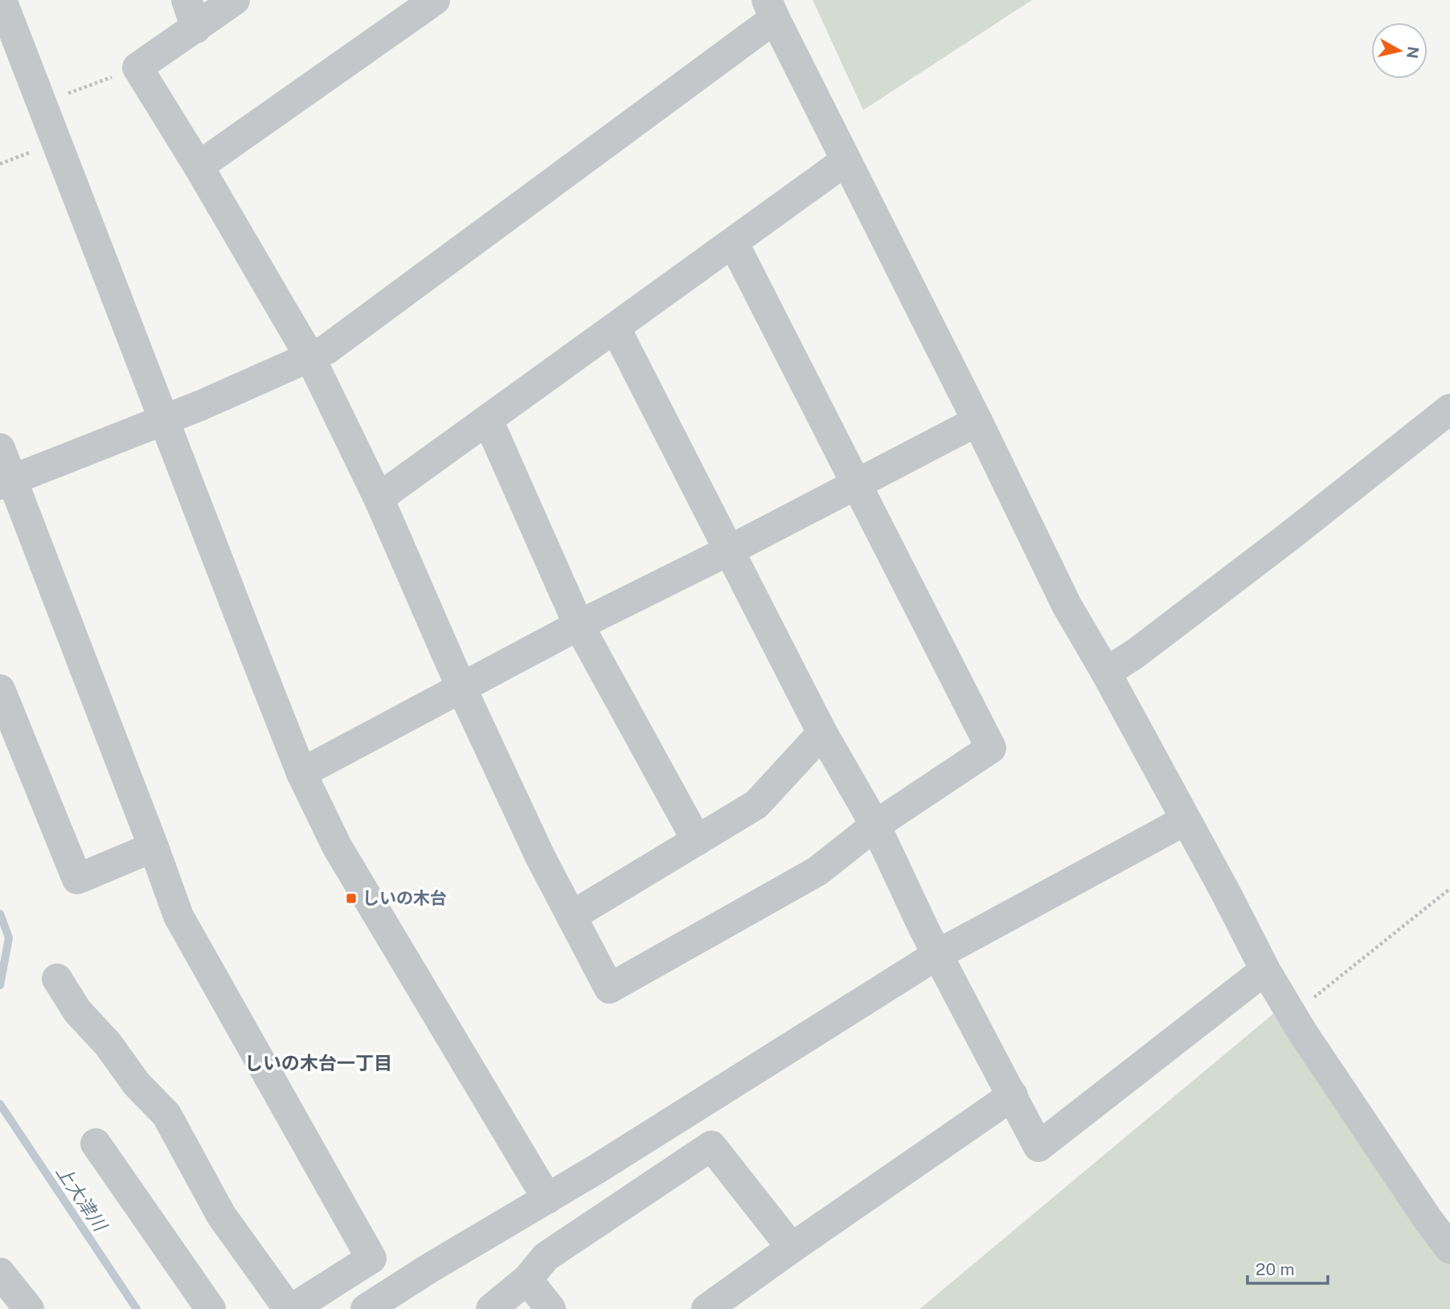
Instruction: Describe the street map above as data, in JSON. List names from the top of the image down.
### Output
{
  "districts": ["しいの木台一丁目"],
  "water": ["上大津川"],
  "places": {
    "transit": ["しいの木台"]
  },
  "scale_bar": "20 m",
  "north": "right"
}
